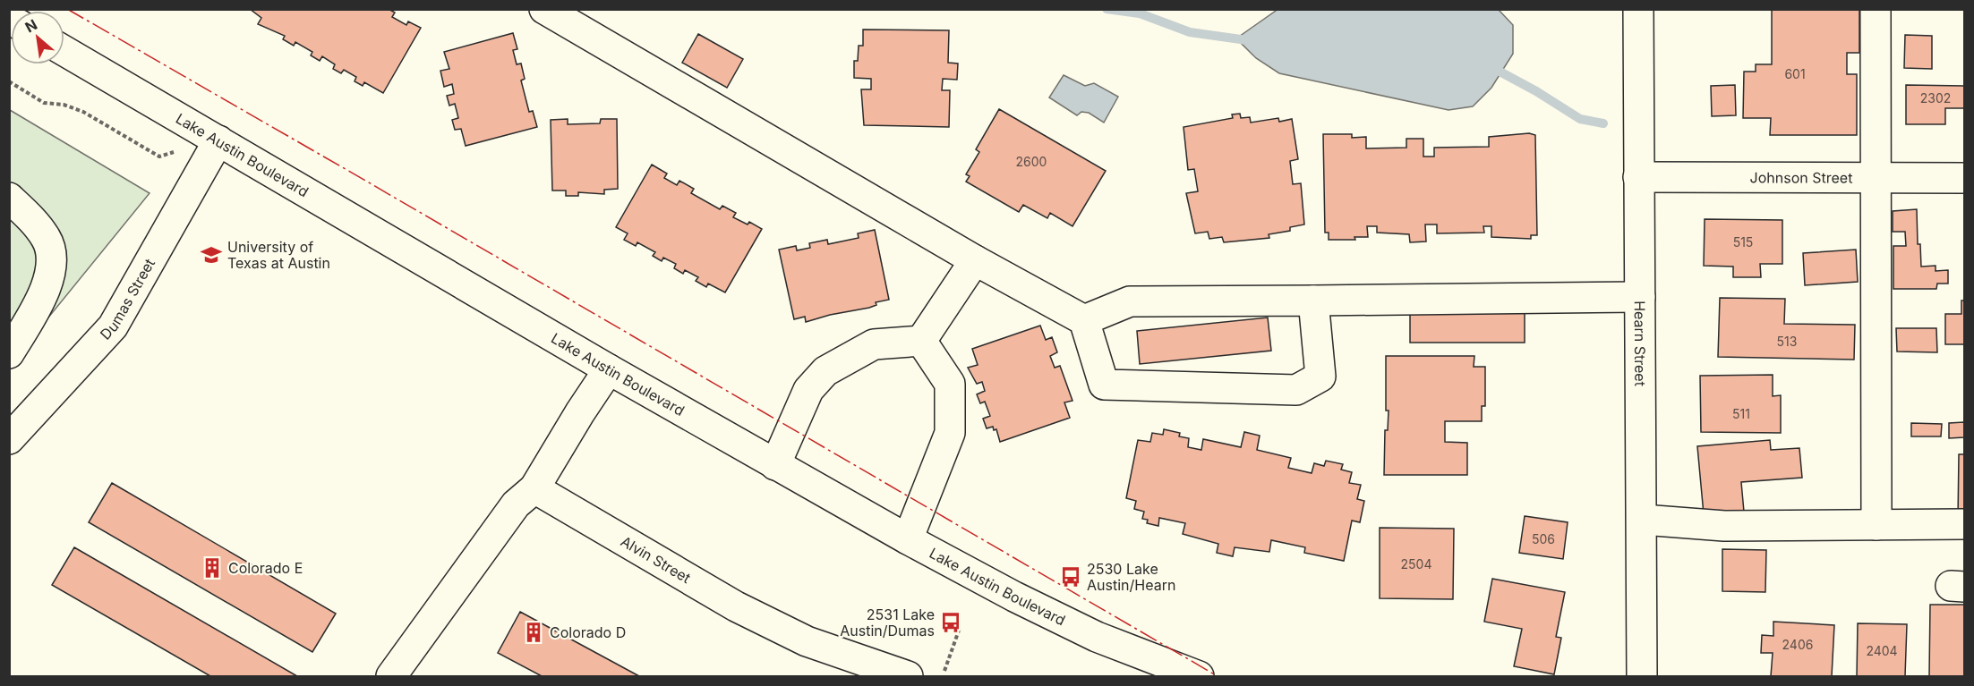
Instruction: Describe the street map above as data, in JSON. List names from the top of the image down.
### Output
{
  "streets": {
    "street": [
      "Lake Austin Boulevard",
      "Johnson Street",
      "Dumas Street",
      "Hearn Street",
      "Alvin Street"
    ]
  },
  "crossings": [
    ["Lake Austin Boulevard", "Dumas Street"],
    ["Johnson Street", "Hearn Street"]
  ],
  "places": {
    "school or university": ["University of Texas at Austin"],
    "building": ["Colorado E", "Colorado D"],
    "bus stop": ["2530 Lake Austin/Hearn", "2531 Lake Austin/Dumas"]
  },
  "house_numbers": [
    "601",
    "2302",
    "2600",
    "515",
    "513",
    "511",
    "506",
    "2504",
    "2406",
    "2404"
  ],
  "north": "top left"
}
